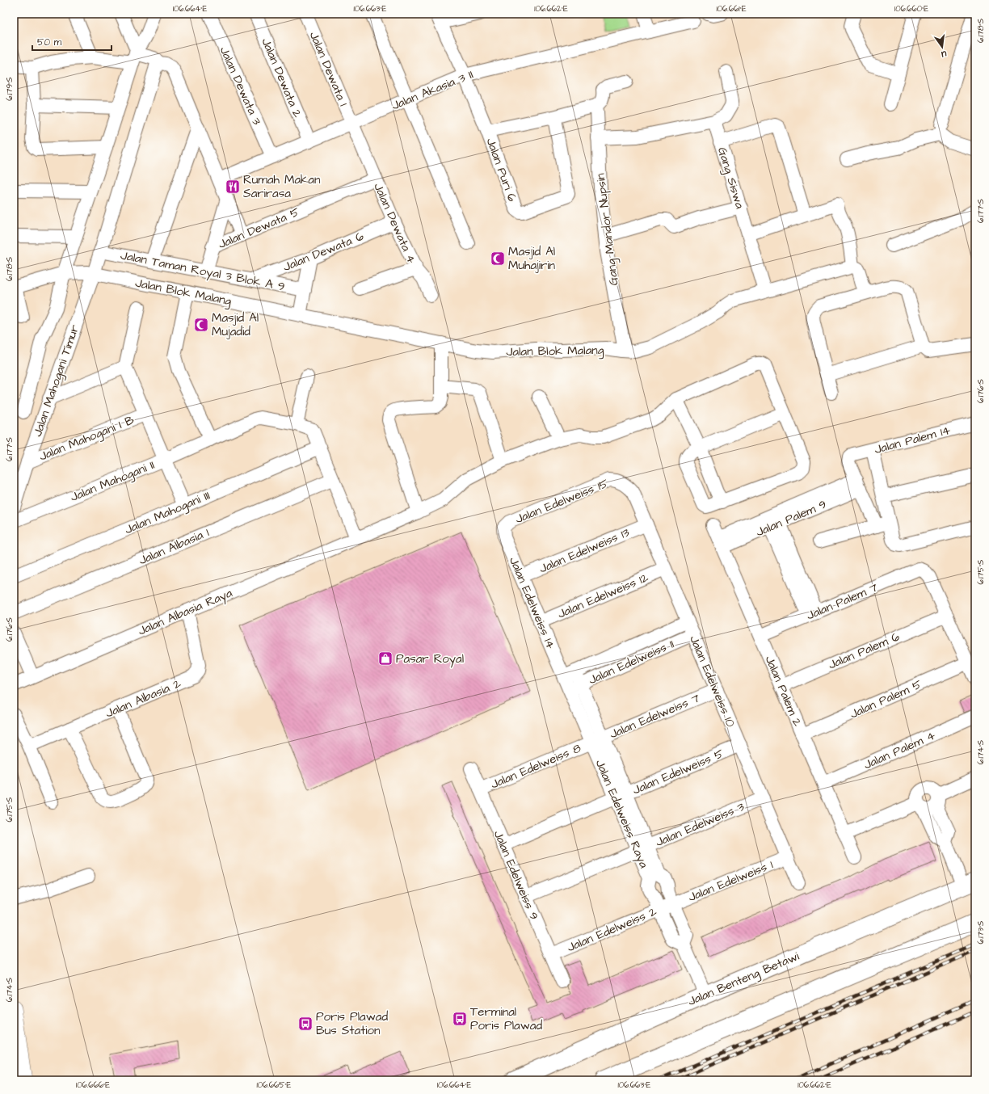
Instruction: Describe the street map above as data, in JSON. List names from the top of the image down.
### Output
{
  "streets": {
    "main road": ["Jalan Benteng Betawi"],
    "street": [
      "Jalan Dewata 1",
      "Jalan Dewata 2",
      "Jalan Dewata 3",
      "Jalan Akasia 3 II",
      "Jalan Puri 6",
      "Gang Siswa",
      "Jalan Dewata 4",
      "Jalan Dewata 5",
      "Gang Mandor Nupsin",
      "Jalan Dewata 6",
      "Jalan Taman Royal 3 Blok A 9",
      "Jalan Blok Malang",
      "Jalan Mahogani Timur",
      "Jalan Mahogani I B",
      "Jalan Palem 14",
      "Jalan Mahogani II",
      "Jalan Edelweiss 15",
      "Jalan Mahogani III",
      "Jalan Palem 9",
      "Jalan Albasia 1",
      "Jalan Edelweiss 13",
      "Jalan Edelweiss 12",
      "Jalan Palem 7",
      "Jalan Edelweiss 14",
      "Jalan Albasia Raya",
      "Jalan Palem 6",
      "Jalan Edelweiss 11",
      "Jalan Edelweiss 10",
      "Jalan Palem 2",
      "Jalan Albasia 2",
      "Jalan Palem 5",
      "Jalan Edelweiss 7",
      "Jalan Palem 4",
      "Jalan Edelweiss 8",
      "Jalan Edelweiss 5",
      "Jalan Edelweiss Raya",
      "Jalan Edelweiss 3",
      "Jalan Edelweiss 9",
      "Jalan Edelweiss 1",
      "Jalan Edelweiss 2"
    ]
  },
  "crossings": [
    ["Jalan Dewata 1", "Jalan Akasia 3 II"],
    ["Jalan Dewata 1", "Jalan Dewata 4"],
    ["Jalan Dewata 2", "Jalan Akasia 3 II"],
    ["Jalan Dewata 3", "Jalan Akasia 3 II"],
    ["Jalan Akasia 3 II", "Jalan Puri 6"],
    ["Jalan Akasia 3 II", "Jalan Dewata 4"],
    ["Gang Siswa", "Jalan Blok Malang"],
    ["Jalan Dewata 4", "Jalan Dewata 5"],
    ["Jalan Dewata 4", "Jalan Dewata 6"],
    ["Gang Mandor Nupsin", "Jalan Blok Malang"],
    ["Jalan Dewata 6", "Jalan Taman Royal 3 Blok A 9"],
    ["Jalan Taman Royal 3 Blok A 9", "Jalan Mahogani Timur"],
    ["Jalan Blok Malang", "Jalan Mahogani Timur"],
    ["Jalan Mahogani Timur", "Jalan Mahogani I B"],
    ["Jalan Palem 14", "Jalan Palem 9"],
    ["Jalan Edelweiss 15", "Jalan Edelweiss 14"],
    ["Jalan Edelweiss 15", "Jalan Edelweiss 10"],
    ["Jalan Palem 9", "Jalan Palem 2"],
    ["Jalan Edelweiss 13", "Jalan Edelweiss 14"],
    ["Jalan Edelweiss 13", "Jalan Edelweiss 10"],
    ["Jalan Edelweiss 12", "Jalan Edelweiss 14"],
    ["Jalan Edelweiss 12", "Jalan Edelweiss 10"],
    ["Jalan Palem 7", "Jalan Palem 6"],
    ["Jalan Palem 7", "Jalan Palem 2"],
    ["Jalan Edelweiss 14", "Jalan Edelweiss 11"],
    ["Jalan Edelweiss 14", "Jalan Edelweiss Raya"],
    ["Jalan Albasia Raya", "Jalan Albasia 2"],
    ["Jalan Palem 6", "Jalan Palem 2"],
    ["Jalan Edelweiss 11", "Jalan Edelweiss 10"],
    ["Jalan Edelweiss 11", "Jalan Edelweiss Raya"],
    ["Jalan Edelweiss 10", "Jalan Edelweiss 7"],
    ["Jalan Edelweiss 10", "Jalan Edelweiss 5"],
    ["Jalan Edelweiss 10", "Jalan Edelweiss 3"],
    ["Jalan Edelweiss 10", "Jalan Edelweiss 1"],
    ["Jalan Palem 2", "Jalan Palem 5"],
    ["Jalan Palem 2", "Jalan Palem 4"],
    ["Jalan Edelweiss 7", "Jalan Edelweiss 8"],
    ["Jalan Edelweiss 7", "Jalan Edelweiss Raya"],
    ["Jalan Edelweiss 8", "Jalan Edelweiss Raya"],
    ["Jalan Edelweiss 8", "Jalan Edelweiss 9"],
    ["Jalan Edelweiss 5", "Jalan Edelweiss Raya"],
    ["Jalan Edelweiss 5", "Jalan Edelweiss 9"],
    ["Jalan Edelweiss Raya", "Jalan Edelweiss 3"],
    ["Jalan Edelweiss Raya", "Jalan Edelweiss 1"],
    ["Jalan Edelweiss Raya", "Jalan Edelweiss 2"],
    ["Jalan Edelweiss Raya", "Jalan Benteng Betawi"],
    ["Jalan Edelweiss 3", "Jalan Edelweiss 9"],
    ["Jalan Edelweiss 9", "Jalan Edelweiss 2"],
    ["Jalan Edelweiss 1", "Jalan Edelweiss 2"]
  ],
  "places": {
    "restaurant": ["Rumah Makan Sarirasa"],
    "mosque": ["Masjid Al Muhajirin", "Masjid Al Mujadid"],
    "shop": ["Pasar Royal"],
    "bus stop": ["Terminal Poris Plawad", "Poris Plawad Bus Station"]
  },
  "scale_bar": "50 m",
  "north": "bottom",
  "coordinates": [
    "106.664°E",
    "106.663°E",
    "106.662°E",
    "106.661°E",
    "106.660°E",
    "6.178°S",
    "6.179°S",
    "6.177°S",
    "6.176°S",
    "6.175°S",
    "6.174°S",
    "6.173°S",
    "106.666°E",
    "106.665°E"
  ]
}
